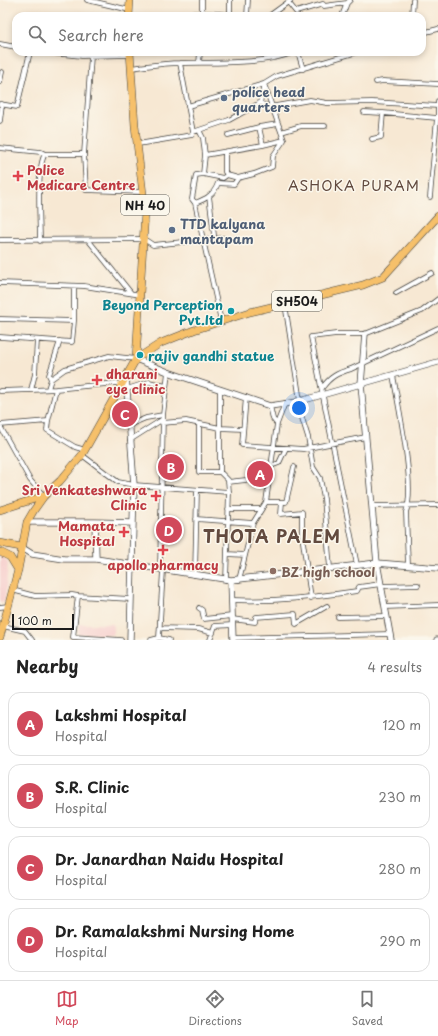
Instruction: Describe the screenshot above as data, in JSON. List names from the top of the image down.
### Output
{
  "streets": {
    "main road": ["NH 40", "SH504"]
  },
  "crossings": [
    ["NH 40", "SH504"]
  ],
  "districts": ["ASHOKA PURAM", "THOTA PALEM"],
  "places": {
    "other": [
      "police head quarters",
      "TTD kalyana mantapam",
      "Beyond Perception Pvt.ltd",
      "rajiv gandhi statue",
      "BZ high school"
    ],
    "health": [
      "Police Medicare Centre",
      "dharani eye clinic",
      "Sri Venkateshwara Clinic",
      "Mamata Hospital",
      "apollo pharmacy"
    ]
  },
  "scale_bar": "100 m",
  "page": {
    "search": "Search here",
    "pins": [
      "C",
      "B",
      "A",
      "D"
    ],
    "scale": "100 m",
    "heading": ["Nearby", "4 results"],
    "list": [
      {
        "mark": "A",
        "name": "Lakshmi Hospital",
        "note": "Hospital",
        "value": "120 m"
      },
      {
        "mark": "B",
        "name": "S.R. Clinic",
        "note": "Hospital",
        "value": "230 m"
      },
      {
        "mark": "C",
        "name": "Dr. Janardhan Naidu Hospital",
        "note": "Hospital",
        "value": "280 m"
      },
      {
        "mark": "D",
        "name": "Dr. Ramalakshmi Nursing Home",
        "note": "Hospital",
        "value": "290 m"
      }
    ],
    "nav": ["Map", "Directions", "Saved"]
  }
}
